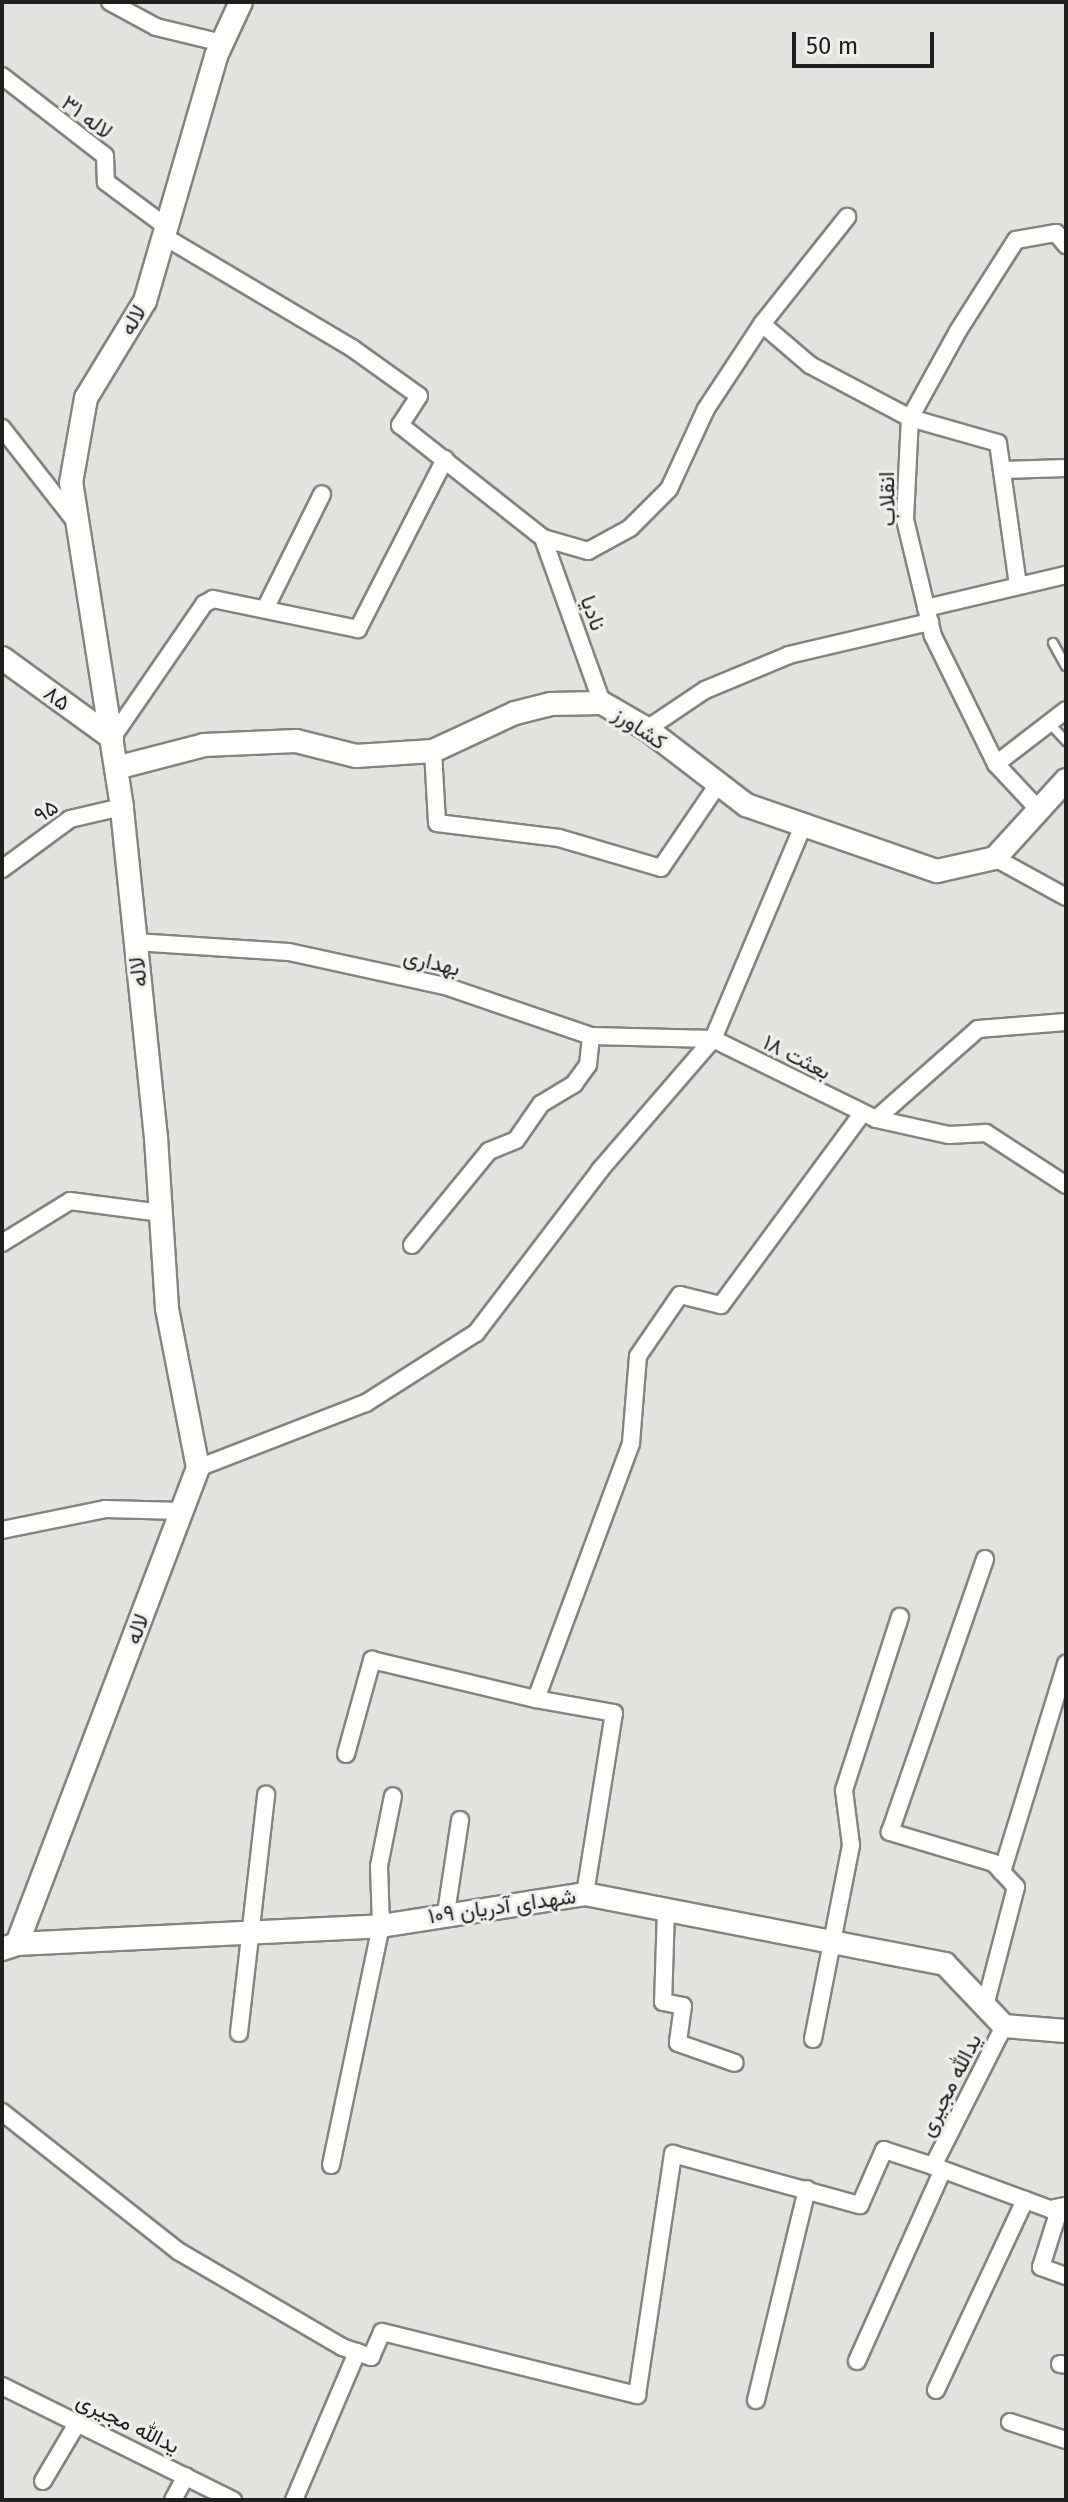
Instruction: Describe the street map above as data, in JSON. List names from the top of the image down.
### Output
{
  "streets": {
    "street": [
      "لاله ۳۱",
      "لاله",
      "انقلاب",
      "نادیا",
      "۸۵",
      "کشاورز",
      "۹۵",
      "بهداری",
      "بعثت ۱۸",
      "شهدای آدریان ۱۰۹",
      "یدالله مجیری"
    ]
  },
  "crossings": [
    ["لاله ۳۱", "لاله"],
    ["لاله", "۸۵"],
    ["لاله", "کشاورز"],
    ["لاله", "۹۵"],
    ["لاله", "بهداری"],
    ["لاله", "شهدای آدریان ۱۰۹"],
    ["نادیا", "کشاورز"],
    ["بهداری", "بعثت ۱۸"],
    ["شهدای آدریان ۱۰۹", "یدالله مجیری"]
  ],
  "scale_bar": "50 m"
}
